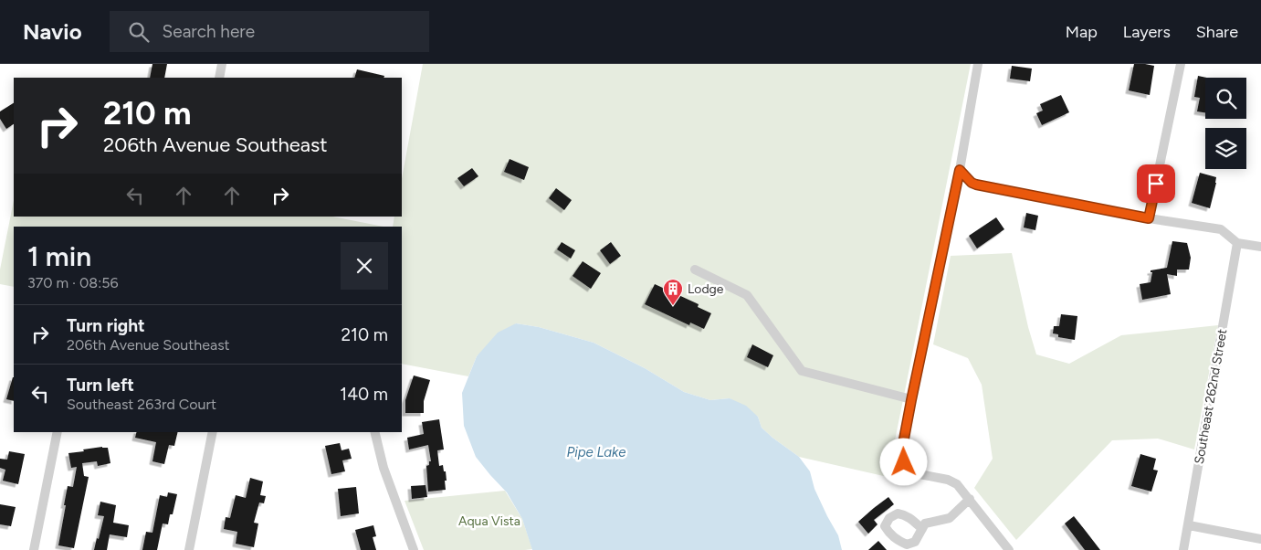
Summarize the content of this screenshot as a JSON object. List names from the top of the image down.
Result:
{
  "streets": {
    "street": ["Southeast 262nd Street"]
  },
  "water": ["Pipe Lake"],
  "parks": ["Aqua Vista"],
  "places": {
    "building": ["Lodge"]
  },
  "page": {
    "header": "Navio",
    "search": "Search here",
    "nav": ["Map", "Layers", "Share"],
    "turn": ["210 m", "206th Avenue Southeast"],
    "heading": ["1 min", "370 m · 08:56"],
    "list": [
      {
        "name": "Turn right",
        "note": "206th Avenue Southeast",
        "value": "210 m"
      },
      {
        "name": "Turn left",
        "note": "Southeast 263rd Court",
        "value": "140 m"
      }
    ]
  }
}
